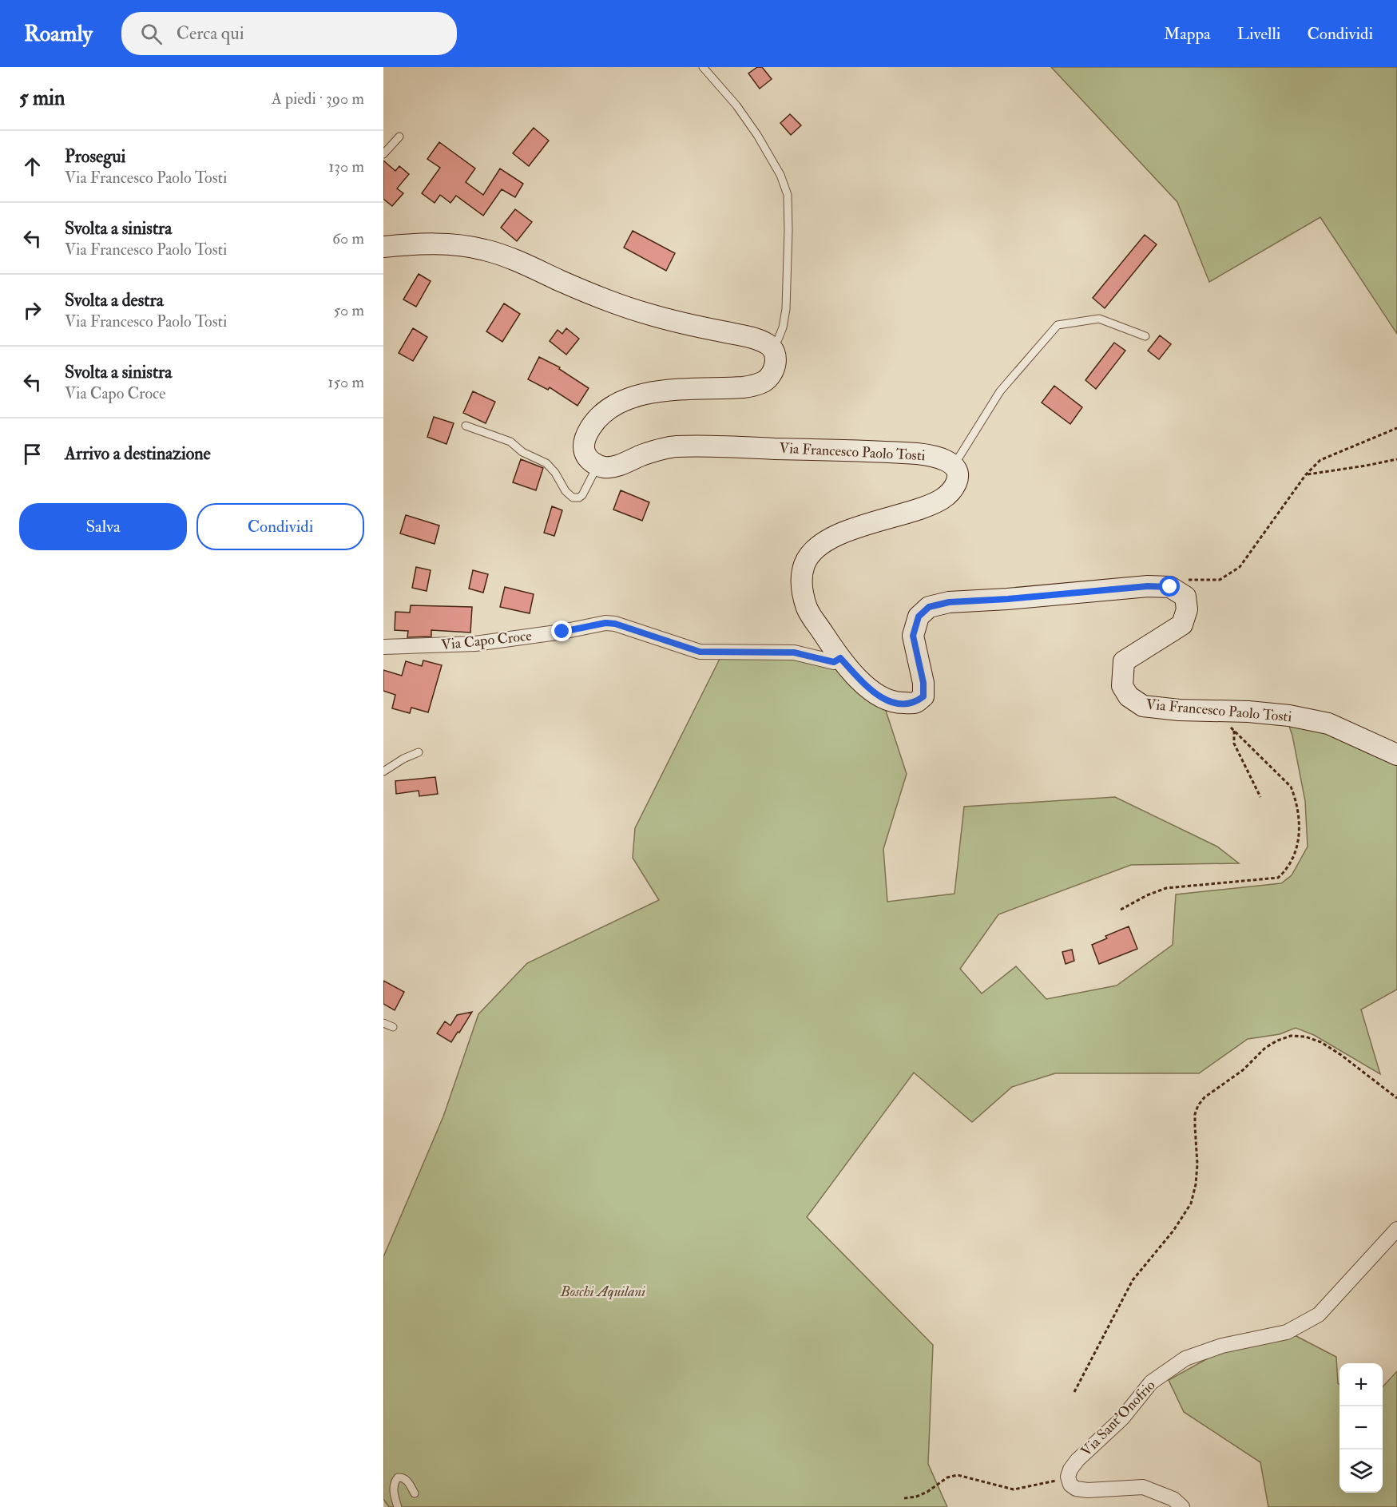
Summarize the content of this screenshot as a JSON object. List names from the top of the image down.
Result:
{
  "streets": {
    "main road": ["Via Francesco Paolo Tosti"],
    "street": ["Via Capo Croce", "Via Sant'Onofrio"]
  },
  "parks": ["Boschi Aquilani"],
  "page": {
    "header": "Roamly",
    "search": "Cerca qui",
    "nav": ["Mappa", "Livelli", "Condividi"],
    "heading": ["5 min", "A piedi · 390 m"],
    "list": [
      ["Prosegui", "Via Francesco Paolo Tosti", "130 m"],
      ["Svolta a sinistra", "Via Francesco Paolo Tosti", "60 m"],
      ["Svolta a destra", "Via Francesco Paolo Tosti", "50 m"],
      ["Svolta a sinistra", "Via Capo Croce", "150 m"],
      "Arrivo a destinazione"
    ],
    "buttons": ["Salva", "Condividi"],
    "map_buttons": ["+", "−"]
  }
}
